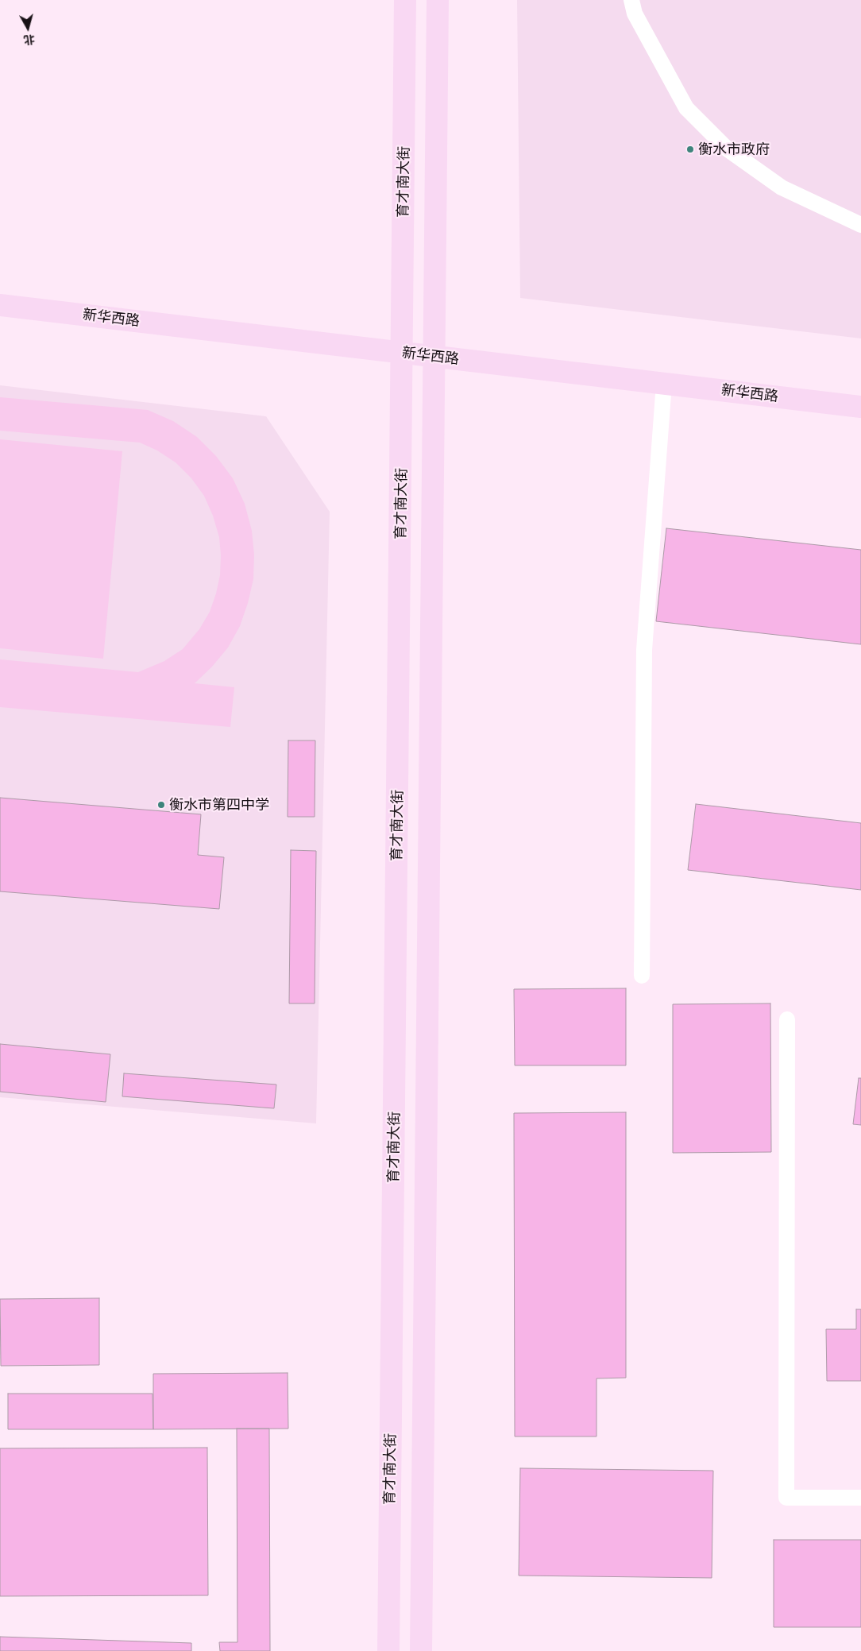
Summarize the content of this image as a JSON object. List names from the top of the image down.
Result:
{
  "streets": {
    "main road": ["育才南大街", "新华西路"]
  },
  "crossings": [
    ["育才南大街", "新华西路"]
  ],
  "places": ["衡水市政府", "衡水市第四中学"],
  "north": "bottom"
}
